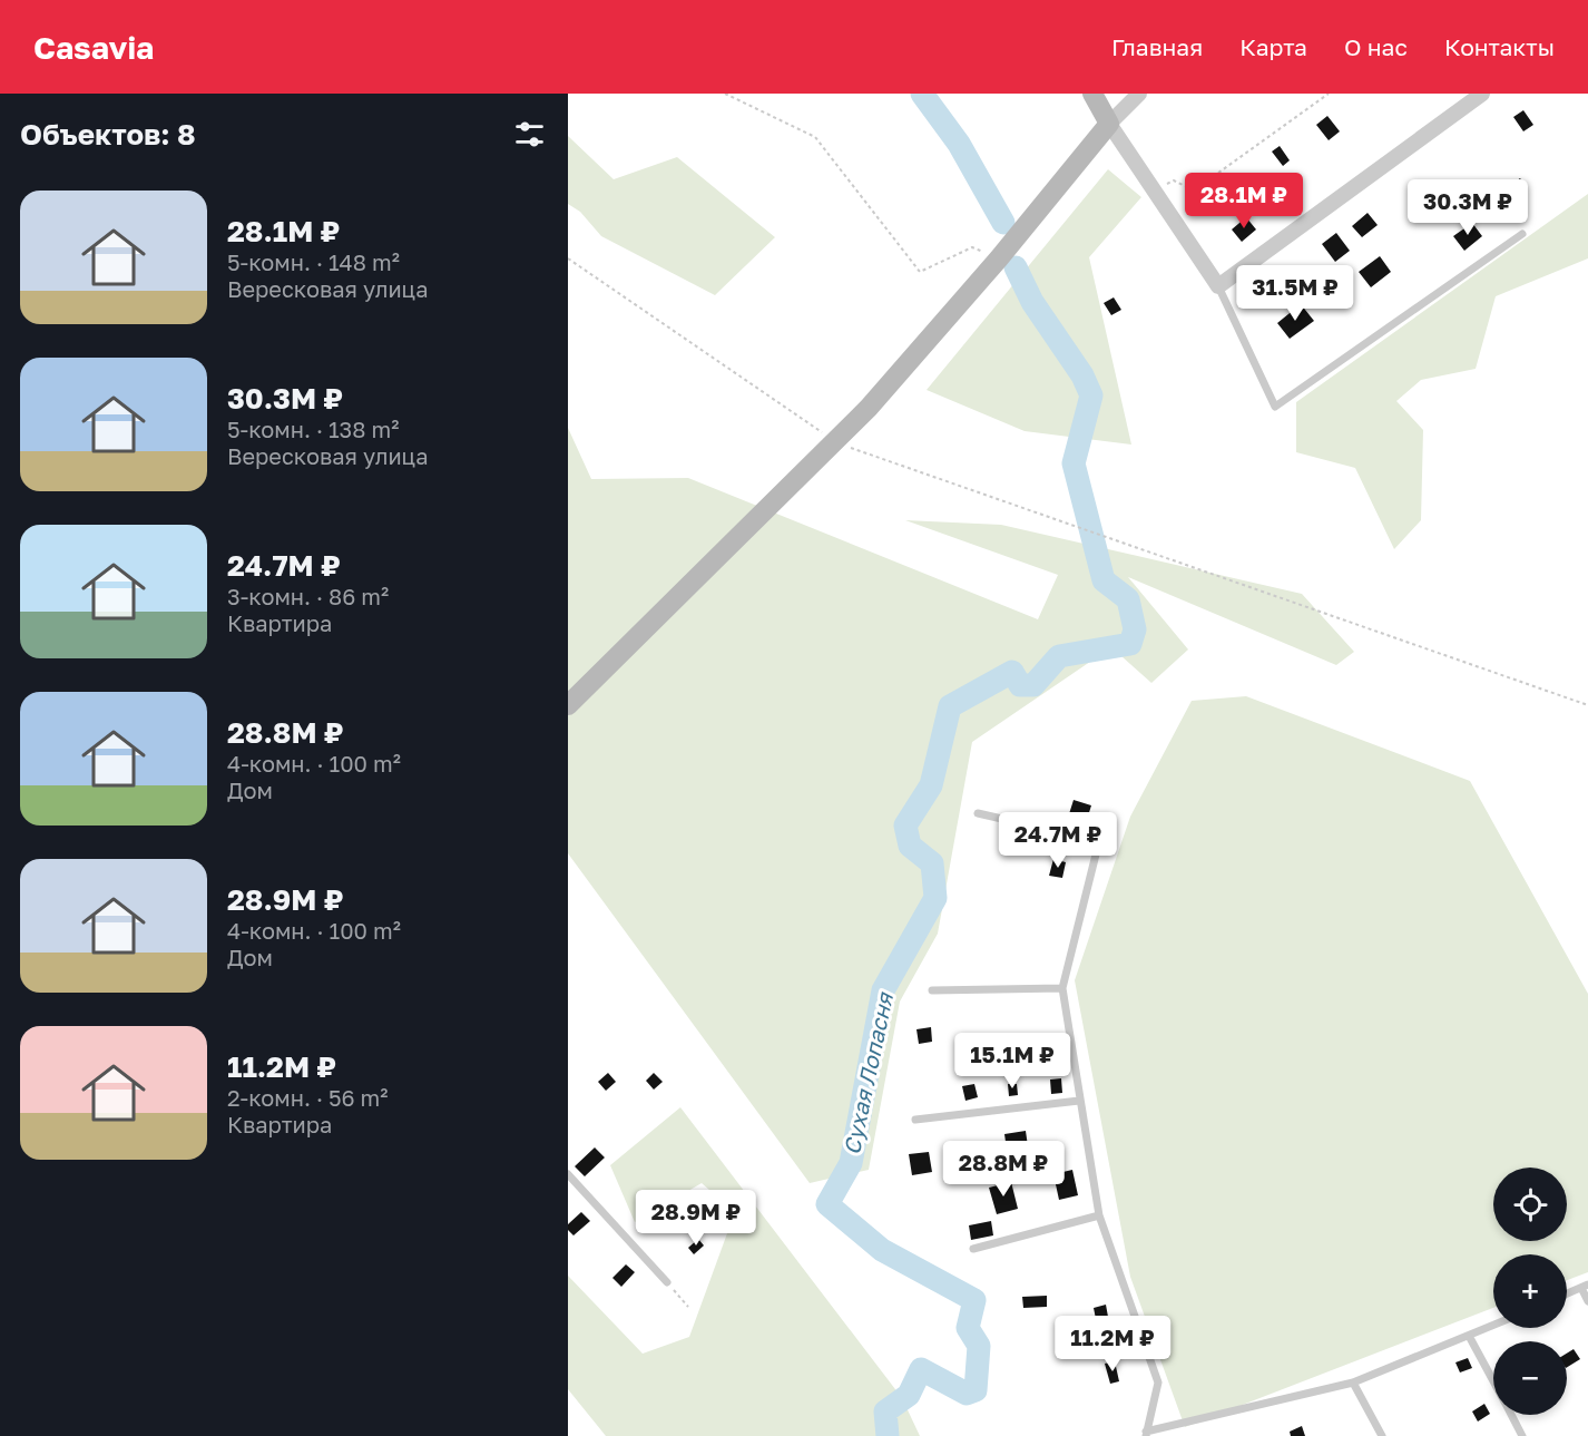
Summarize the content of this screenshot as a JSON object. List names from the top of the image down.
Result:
{
  "water": ["Сухая Лопасня"],
  "page": {
    "header": "Casavia",
    "nav": [
      "Главная",
      "Карта",
      "О нас",
      "Контакты"
    ],
    "heading": "Объектов: 8",
    "price": [
      "28.1M ₽",
      "30.3M ₽",
      "31.5M ₽",
      "24.7M ₽",
      "15.1M ₽",
      "28.8M ₽",
      "28.9M ₽",
      "11.2M ₽"
    ],
    "list": [
      {
        "name": "28.1M ₽",
        "note": "5-комн. · 148 m² · Вересковая улица"
      },
      {
        "name": "30.3M ₽",
        "note": "5-комн. · 138 m² · Вересковая улица"
      },
      {
        "name": "24.7M ₽",
        "note": "3-комн. · 86 m² · Квартира"
      },
      {
        "name": "28.8M ₽",
        "note": "4-комн. · 100 m² · Дом"
      },
      {
        "name": "28.9M ₽",
        "note": "4-комн. · 100 m² · Дом"
      },
      {
        "name": "11.2M ₽",
        "note": "2-комн. · 56 m² · Квартира"
      }
    ],
    "map_buttons": ["+", "−"]
  }
}
